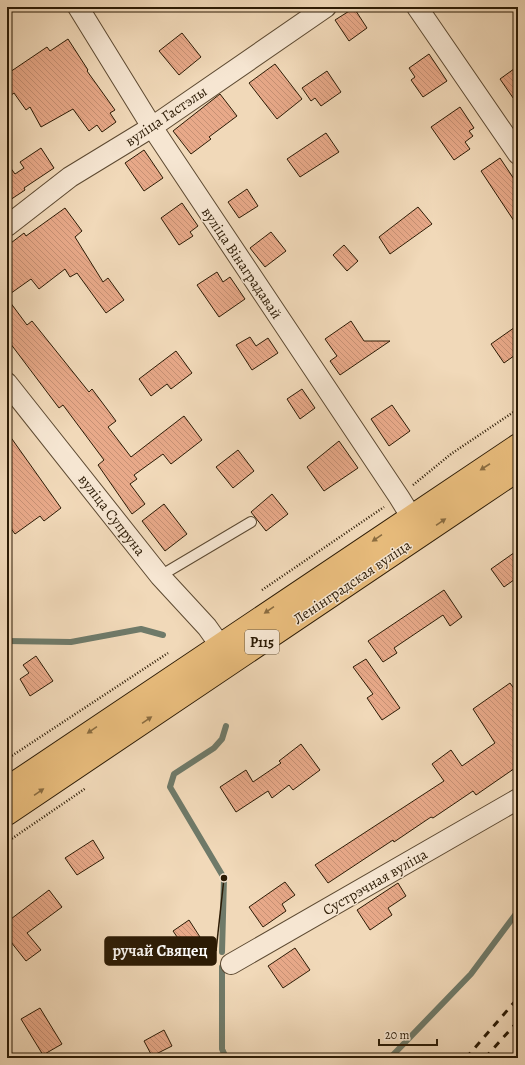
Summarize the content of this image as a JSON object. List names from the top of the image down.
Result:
{
  "streets": {
    "main road": ["Ленінградская вуліца", "Р115"],
    "street": [
      "вуліца Гастэлы",
      "вуліца Вінаградавай",
      "вуліца Супруна",
      "Сустрэчная вуліца"
    ]
  },
  "crossings": [
    ["вуліца Гастэлы", "вуліца Вінаградавай"],
    ["вуліца Вінаградавай", "Ленінградская вуліца"],
    ["вуліца Супруна", "Ленінградская вуліца"]
  ],
  "places": ["ручай Свяцец"],
  "scale_bar": "20 m"
}
